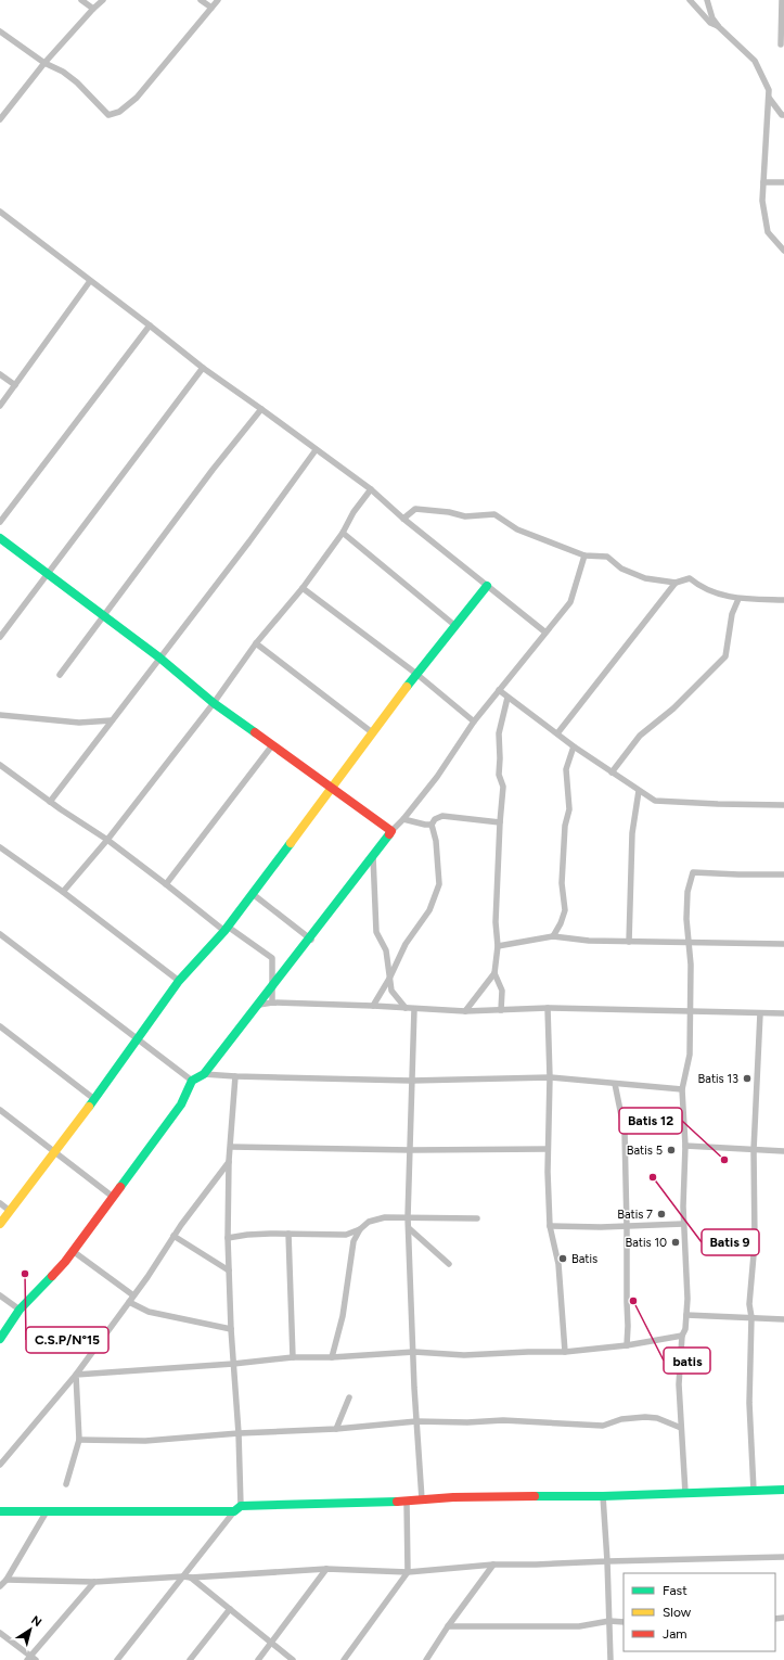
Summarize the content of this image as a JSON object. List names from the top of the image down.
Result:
{
  "places": [
    "Batis 13",
    "Batis 5",
    "Batis 12",
    "Batis 9",
    "Batis 7",
    "Batis 10",
    "Batis",
    "C.S.P/N°15",
    "batis"
  ],
  "legend": ["Fast", "Slow", "Jam"],
  "north": "top right"
}
